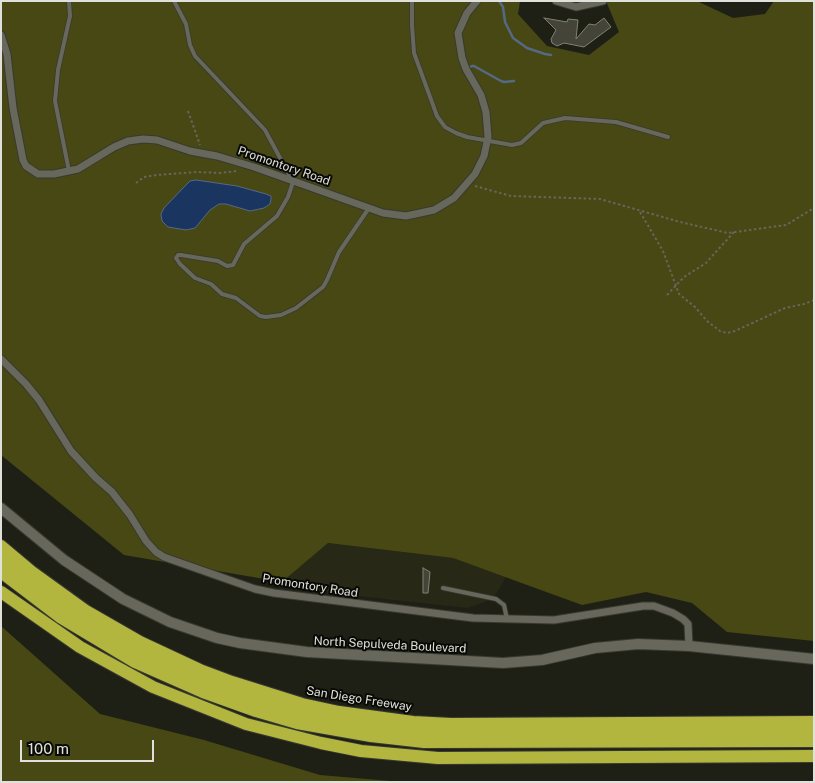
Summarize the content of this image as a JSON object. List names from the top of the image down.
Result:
{
  "streets": {
    "highway": ["San Diego Freeway"],
    "main road": ["North Sepulveda Boulevard"],
    "street": ["Promontory Road"]
  },
  "crossings": [
    ["Promontory Road", "North Sepulveda Boulevard"]
  ],
  "scale_bar": "100 m"
}
